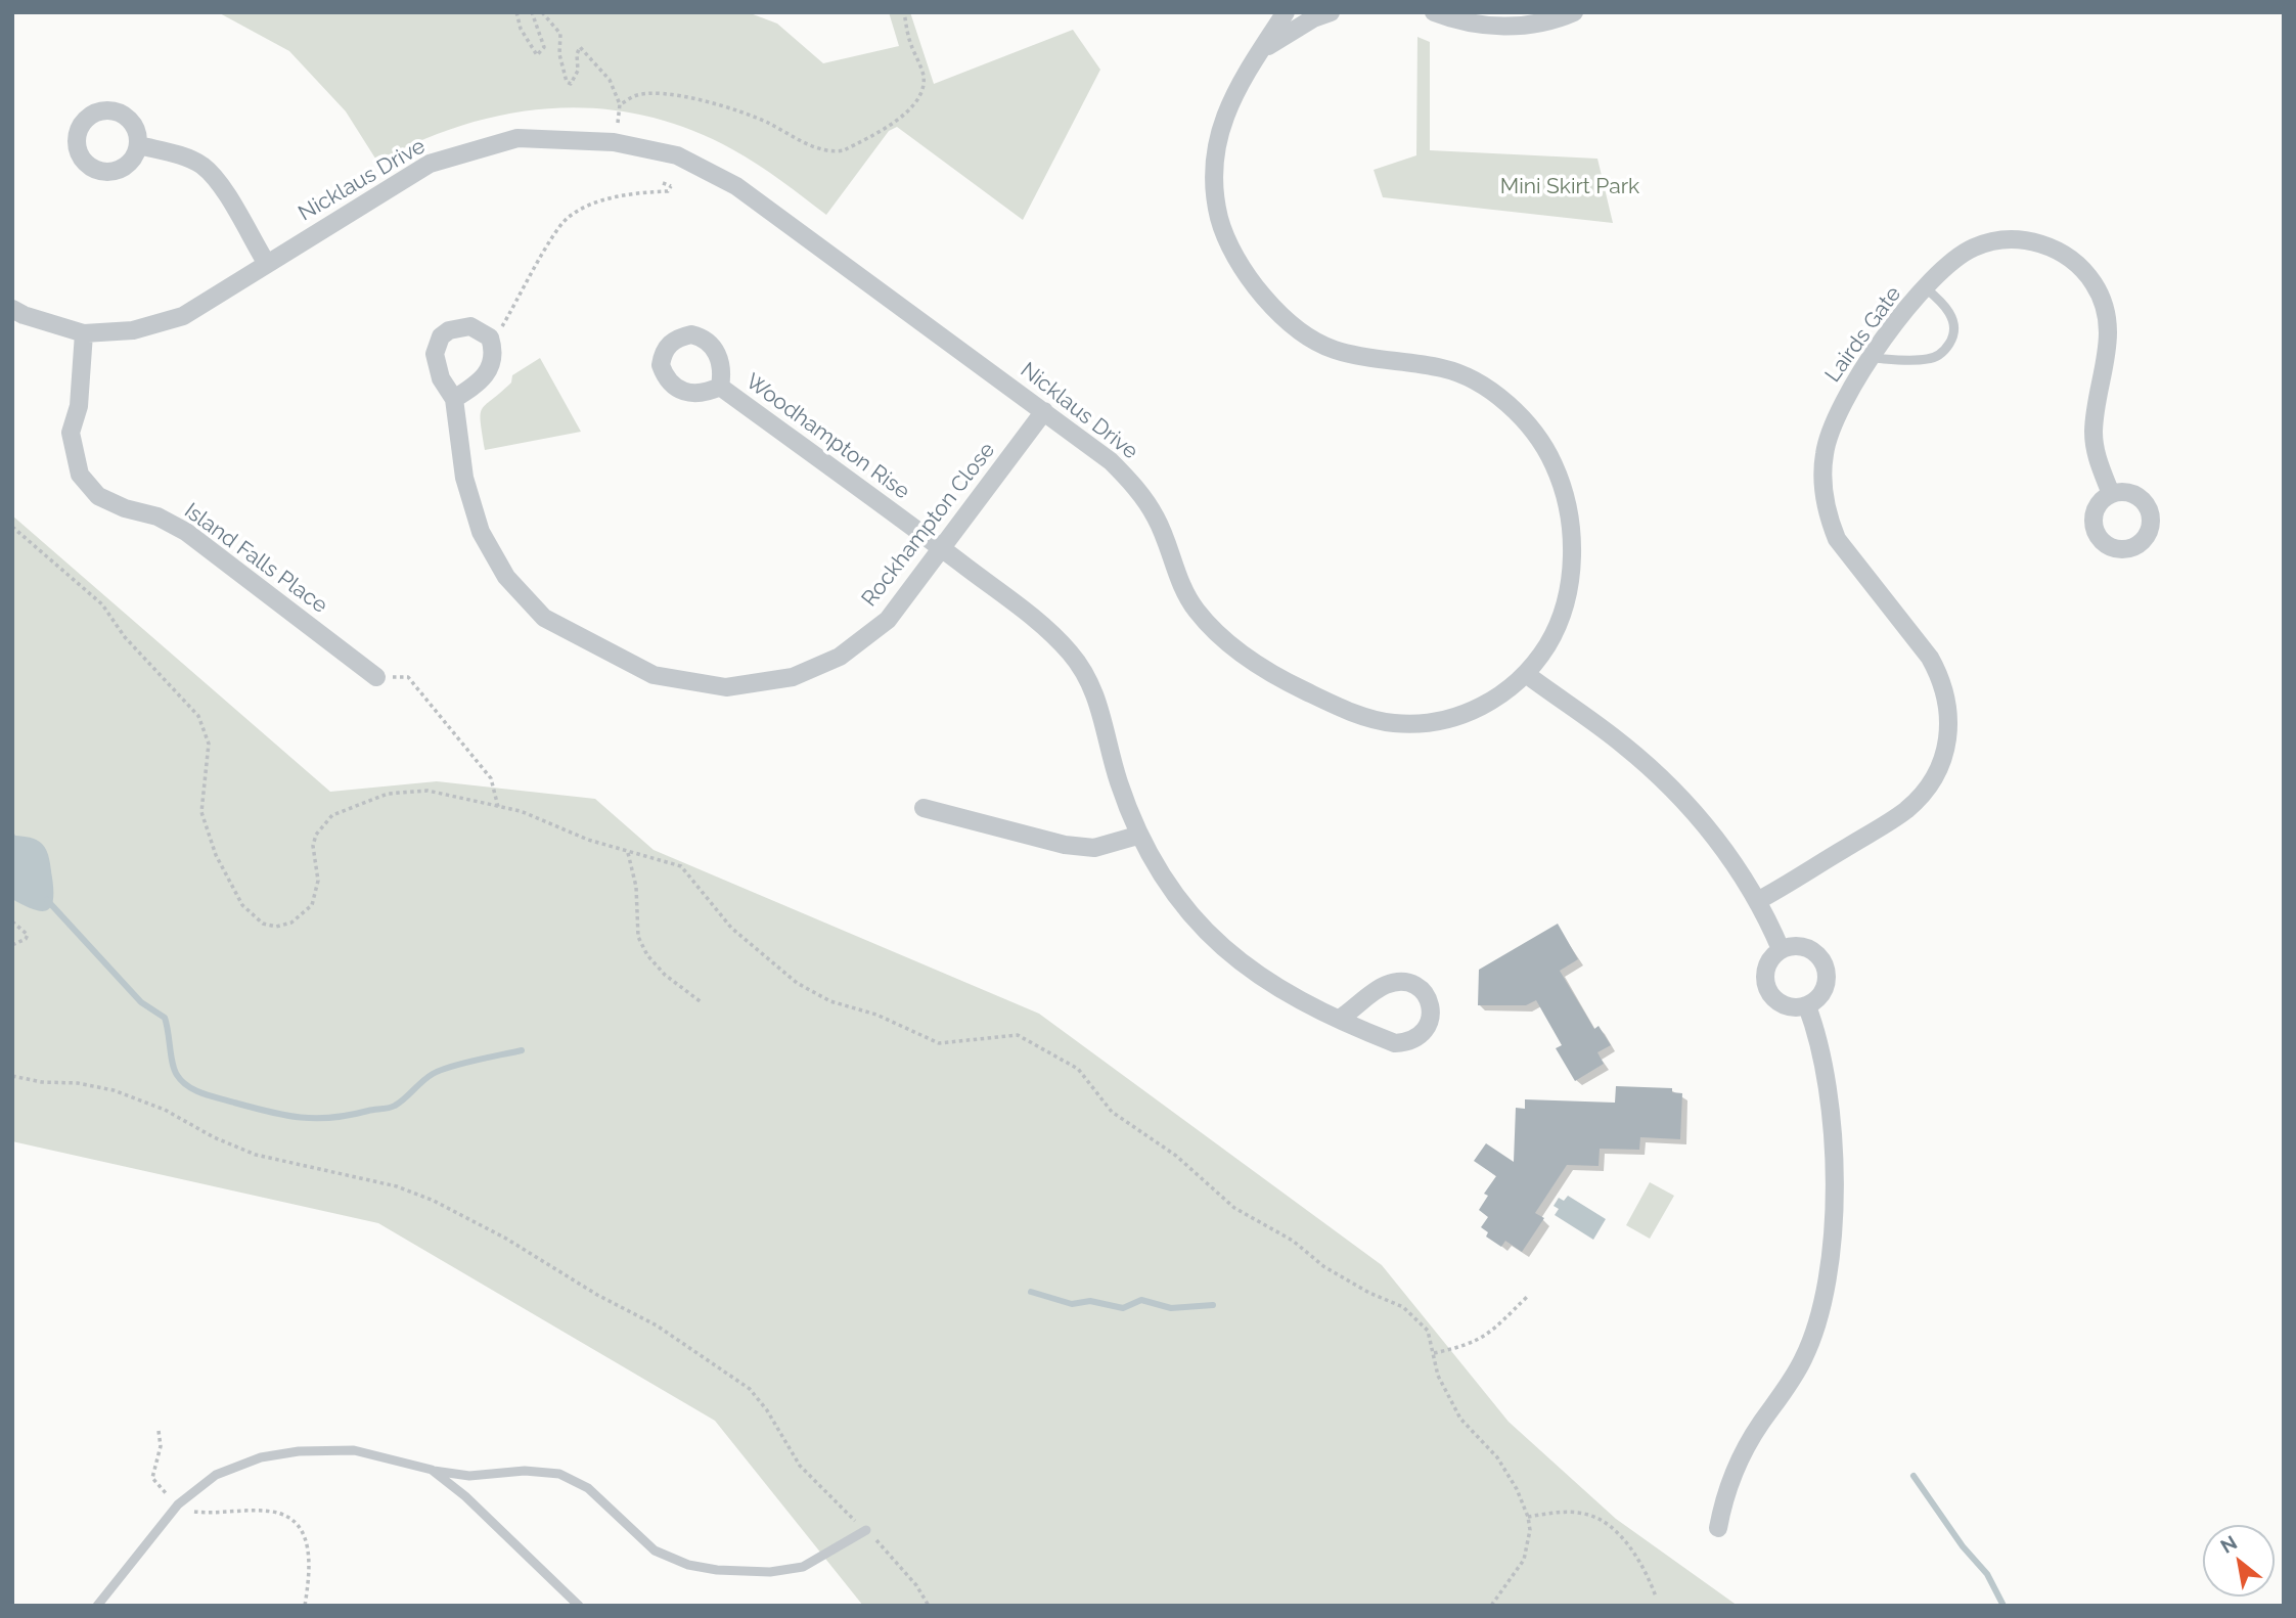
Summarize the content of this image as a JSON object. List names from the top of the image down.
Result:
{
  "streets": {
    "street": [
      "Nicklaus Drive",
      "Lairds Gate",
      "Woodhampton Rise",
      "Rockhampton Close",
      "Island Falls Place"
    ]
  },
  "crossings": [
    ["Nicklaus Drive", "Rockhampton Close"],
    ["Nicklaus Drive", "Island Falls Place"],
    ["Woodhampton Rise", "Rockhampton Close"]
  ],
  "parks": ["Mini Skirt Park"],
  "north": "top left"
}
